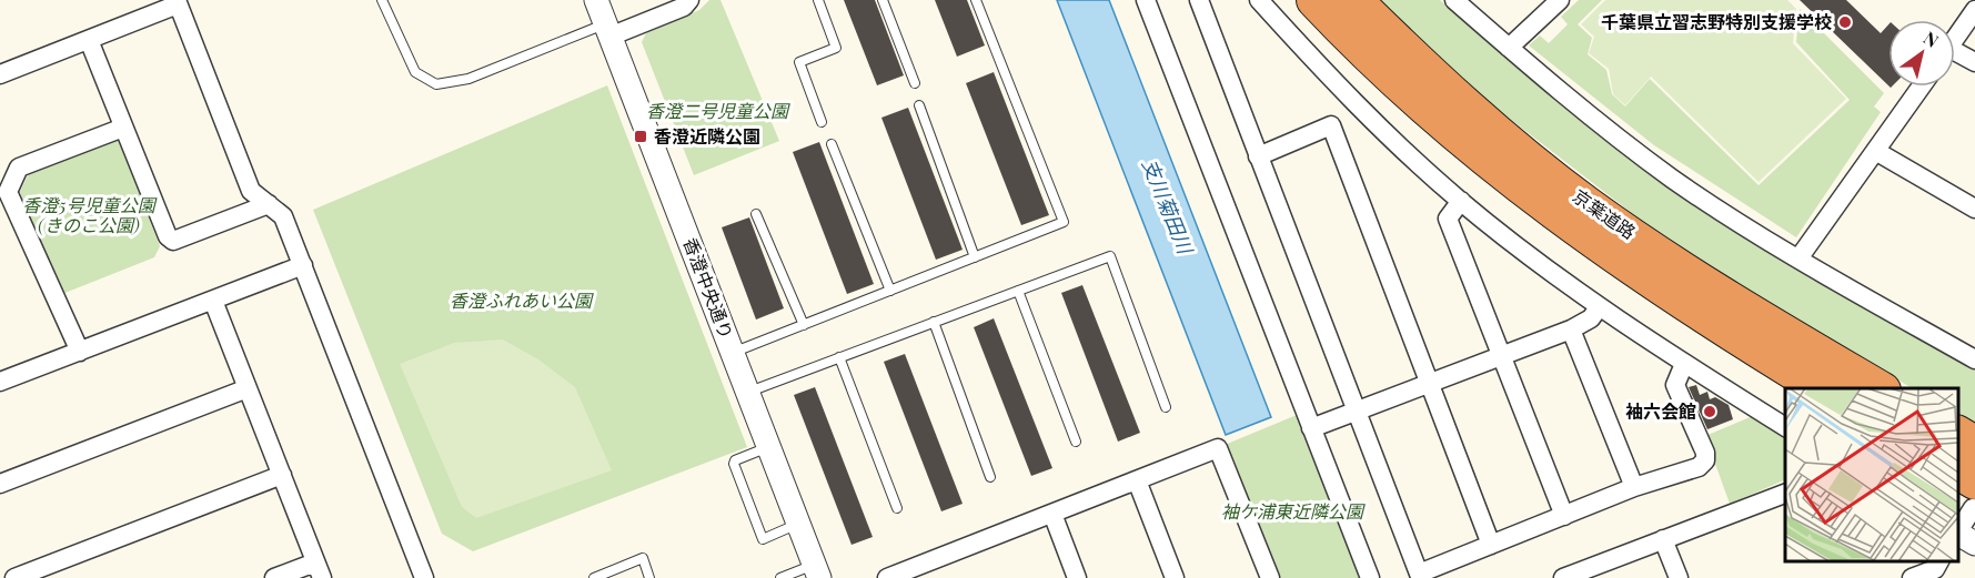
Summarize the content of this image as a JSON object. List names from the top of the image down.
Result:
{
  "streets": {
    "highway": ["京葉道路"],
    "street": ["香澄中央通り"]
  },
  "water": ["支川菊田川"],
  "parks": [
    "香澄二号児童公園",
    "香澄5号児童公園 (きのこ公園)",
    "香澄ふれあい公園",
    "袖ケ浦東近隣公園"
  ],
  "places": {
    "other": ["千葉県立習志野特別支援学校", "袖六会館"],
    "transit": ["香澄近隣公園"]
  },
  "north": "top right"
}
